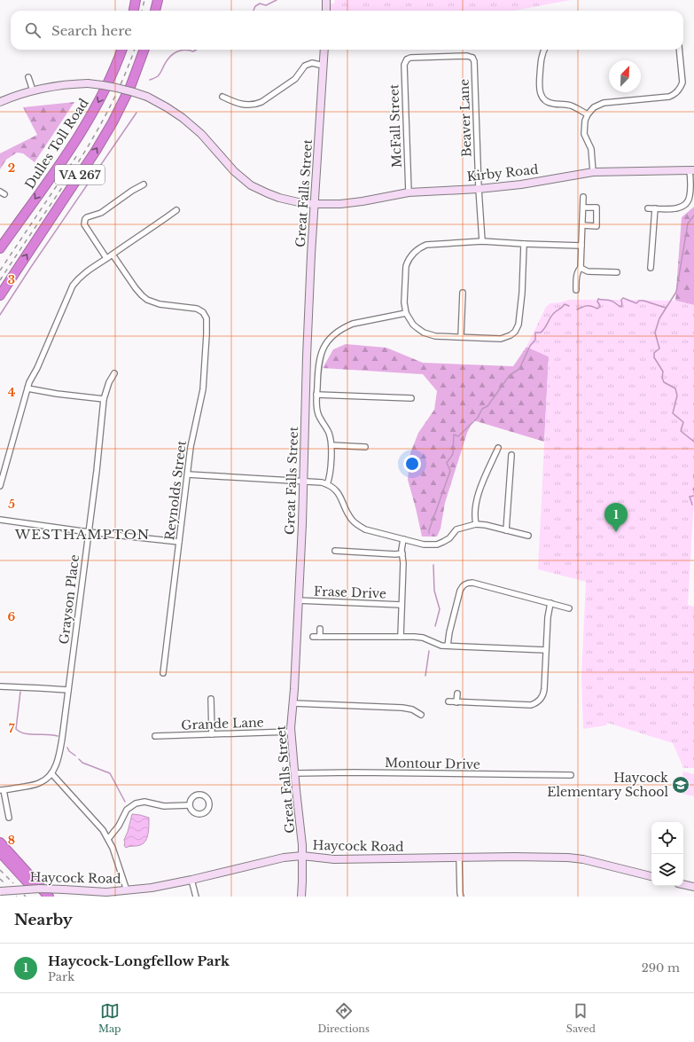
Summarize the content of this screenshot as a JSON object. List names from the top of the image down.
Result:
{
  "streets": {
    "highway": ["Dulles Toll Road", "VA 267"],
    "main road": ["Kirby Road", "Great Falls Street", "Haycock Road"],
    "street": [
      "Beaver Lane",
      "McFall Street",
      "Reynolds Street",
      "Frase Drive",
      "Grayson Place",
      "Grande Lane",
      "Montour Drive"
    ]
  },
  "crossings": [
    ["Beaver Lane", "McFall Street"],
    ["Beaver Lane", "Kirby Road"],
    ["McFall Street", "Kirby Road"],
    ["Kirby Road", "Great Falls Street"],
    ["Great Falls Street", "Frase Drive"],
    ["Great Falls Street", "Grande Lane"],
    ["Great Falls Street", "Montour Drive"],
    ["Great Falls Street", "Haycock Road"]
  ],
  "districts": ["WESTHAMPTON"],
  "places": {
    "school or university": ["Haycock Elementary School"]
  },
  "north": "top right",
  "page": {
    "search": "Search here",
    "pins": "1",
    "heading": "Nearby",
    "list": [
      {
        "mark": "1",
        "name": "Haycock-Longfellow Park",
        "note": "Park",
        "value": "290 m"
      }
    ],
    "nav": ["Map", "Directions", "Saved"]
  },
  "grid": {
    "rows": [
      "2",
      "3",
      "4",
      "5",
      "6",
      "7",
      "8"
    ]
  }
}
